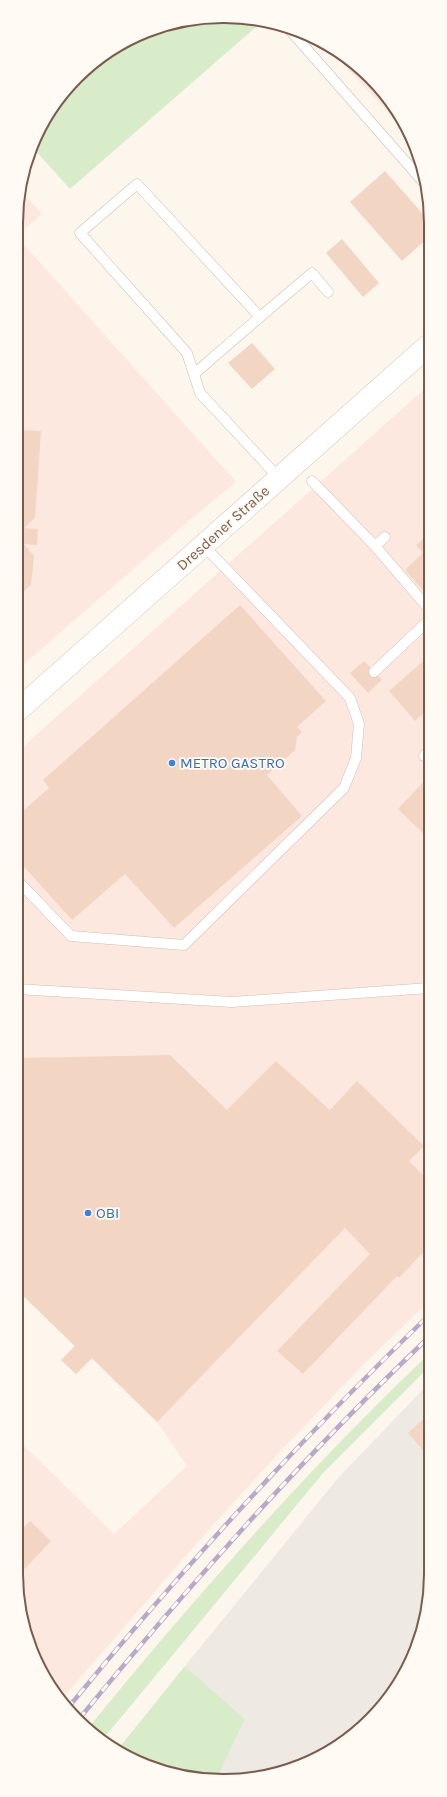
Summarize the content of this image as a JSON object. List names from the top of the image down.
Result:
{
  "streets": {
    "main road": ["Dresdener Straße"]
  },
  "places": ["METRO GASTRO", "OBI"]
}
